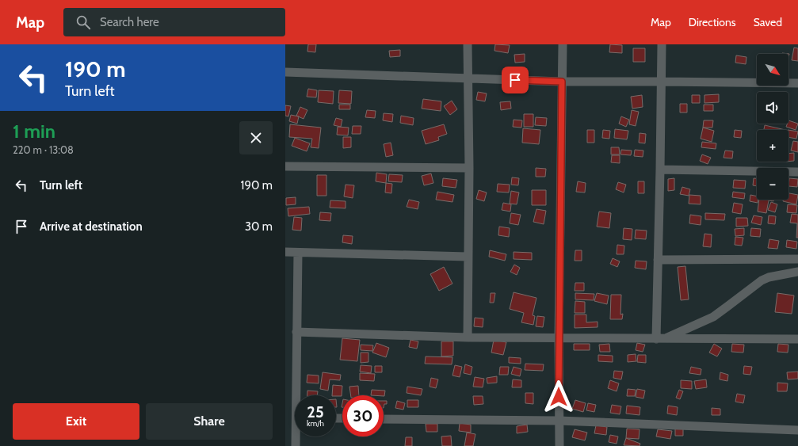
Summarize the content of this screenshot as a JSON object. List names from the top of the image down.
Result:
{
  "north": "bottom right",
  "page": {
    "header": "Map",
    "search": "Search here",
    "nav": ["Map", "Directions", "Saved"],
    "turn": ["190 m", "Turn left"],
    "map_buttons": ["+", "−"],
    "heading": ["1 min", "220 m · 13:08"],
    "list": [
      {
        "name": "Turn left",
        "value": "190 m"
      },
      {
        "name": "Arrive at destination",
        "value": "30 m"
      }
    ],
    "speed": "25 km/h",
    "limit": "30",
    "buttons": ["Exit", "Share"]
  }
}
